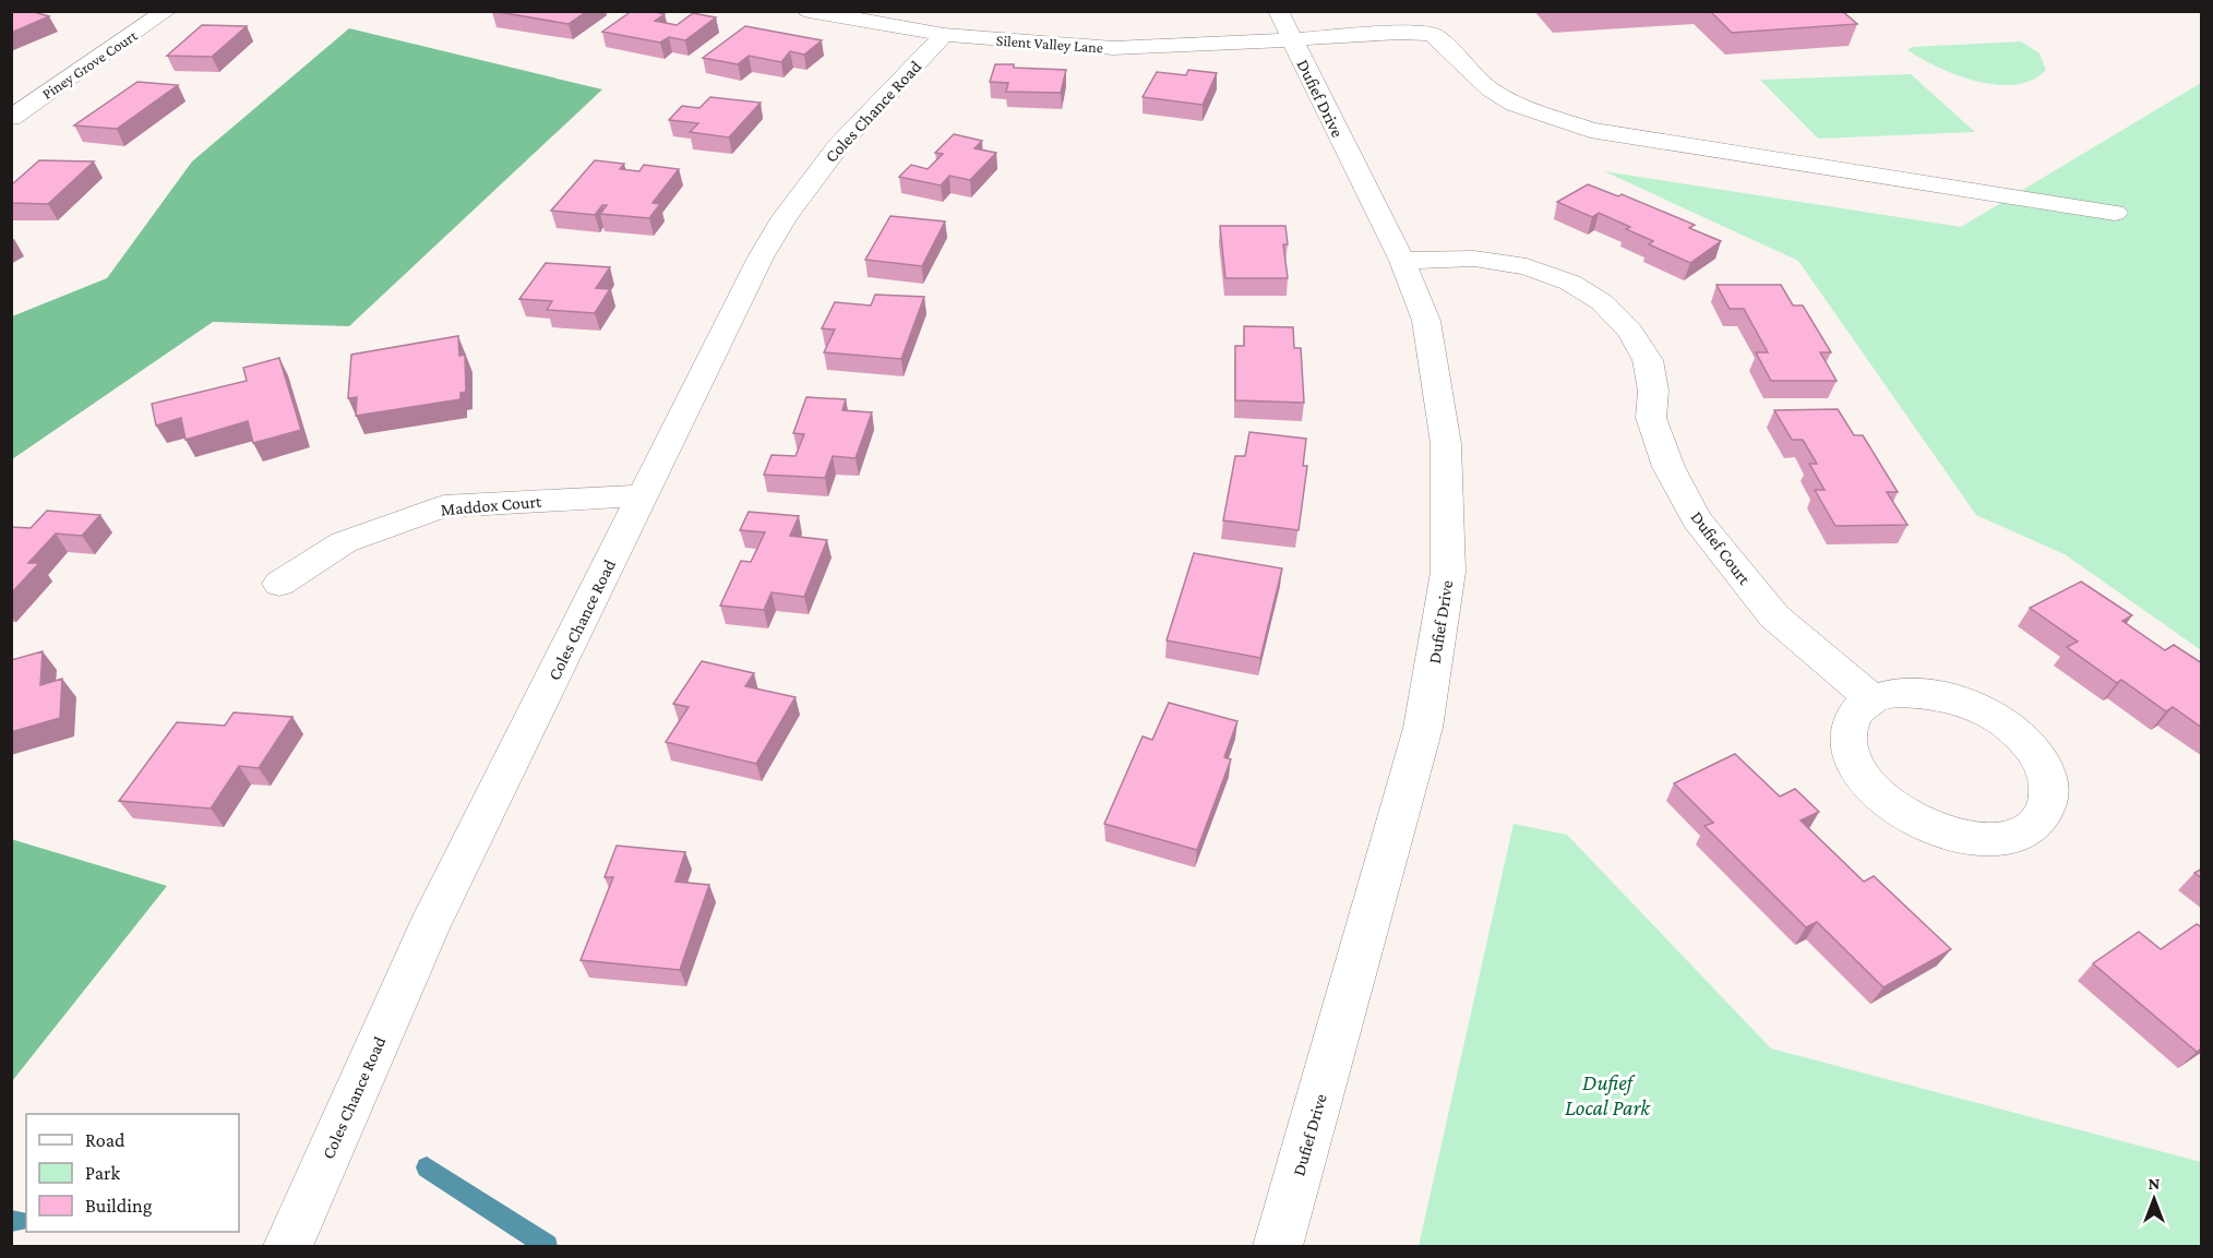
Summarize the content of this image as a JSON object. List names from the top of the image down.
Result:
{
  "streets": {
    "street": [
      "Silent Valley Lane",
      "Piney Grove Court",
      "Dufief Drive",
      "Coles Chance Road",
      "Maddox Court",
      "Dufief Court"
    ]
  },
  "crossings": [
    ["Silent Valley Lane", "Dufief Drive"],
    ["Silent Valley Lane", "Coles Chance Road"],
    ["Dufief Drive", "Dufief Court"],
    ["Coles Chance Road", "Maddox Court"]
  ],
  "parks": ["Dufief Local Park"],
  "legend": ["Road", "Park", "Building"],
  "north": "top"
}
